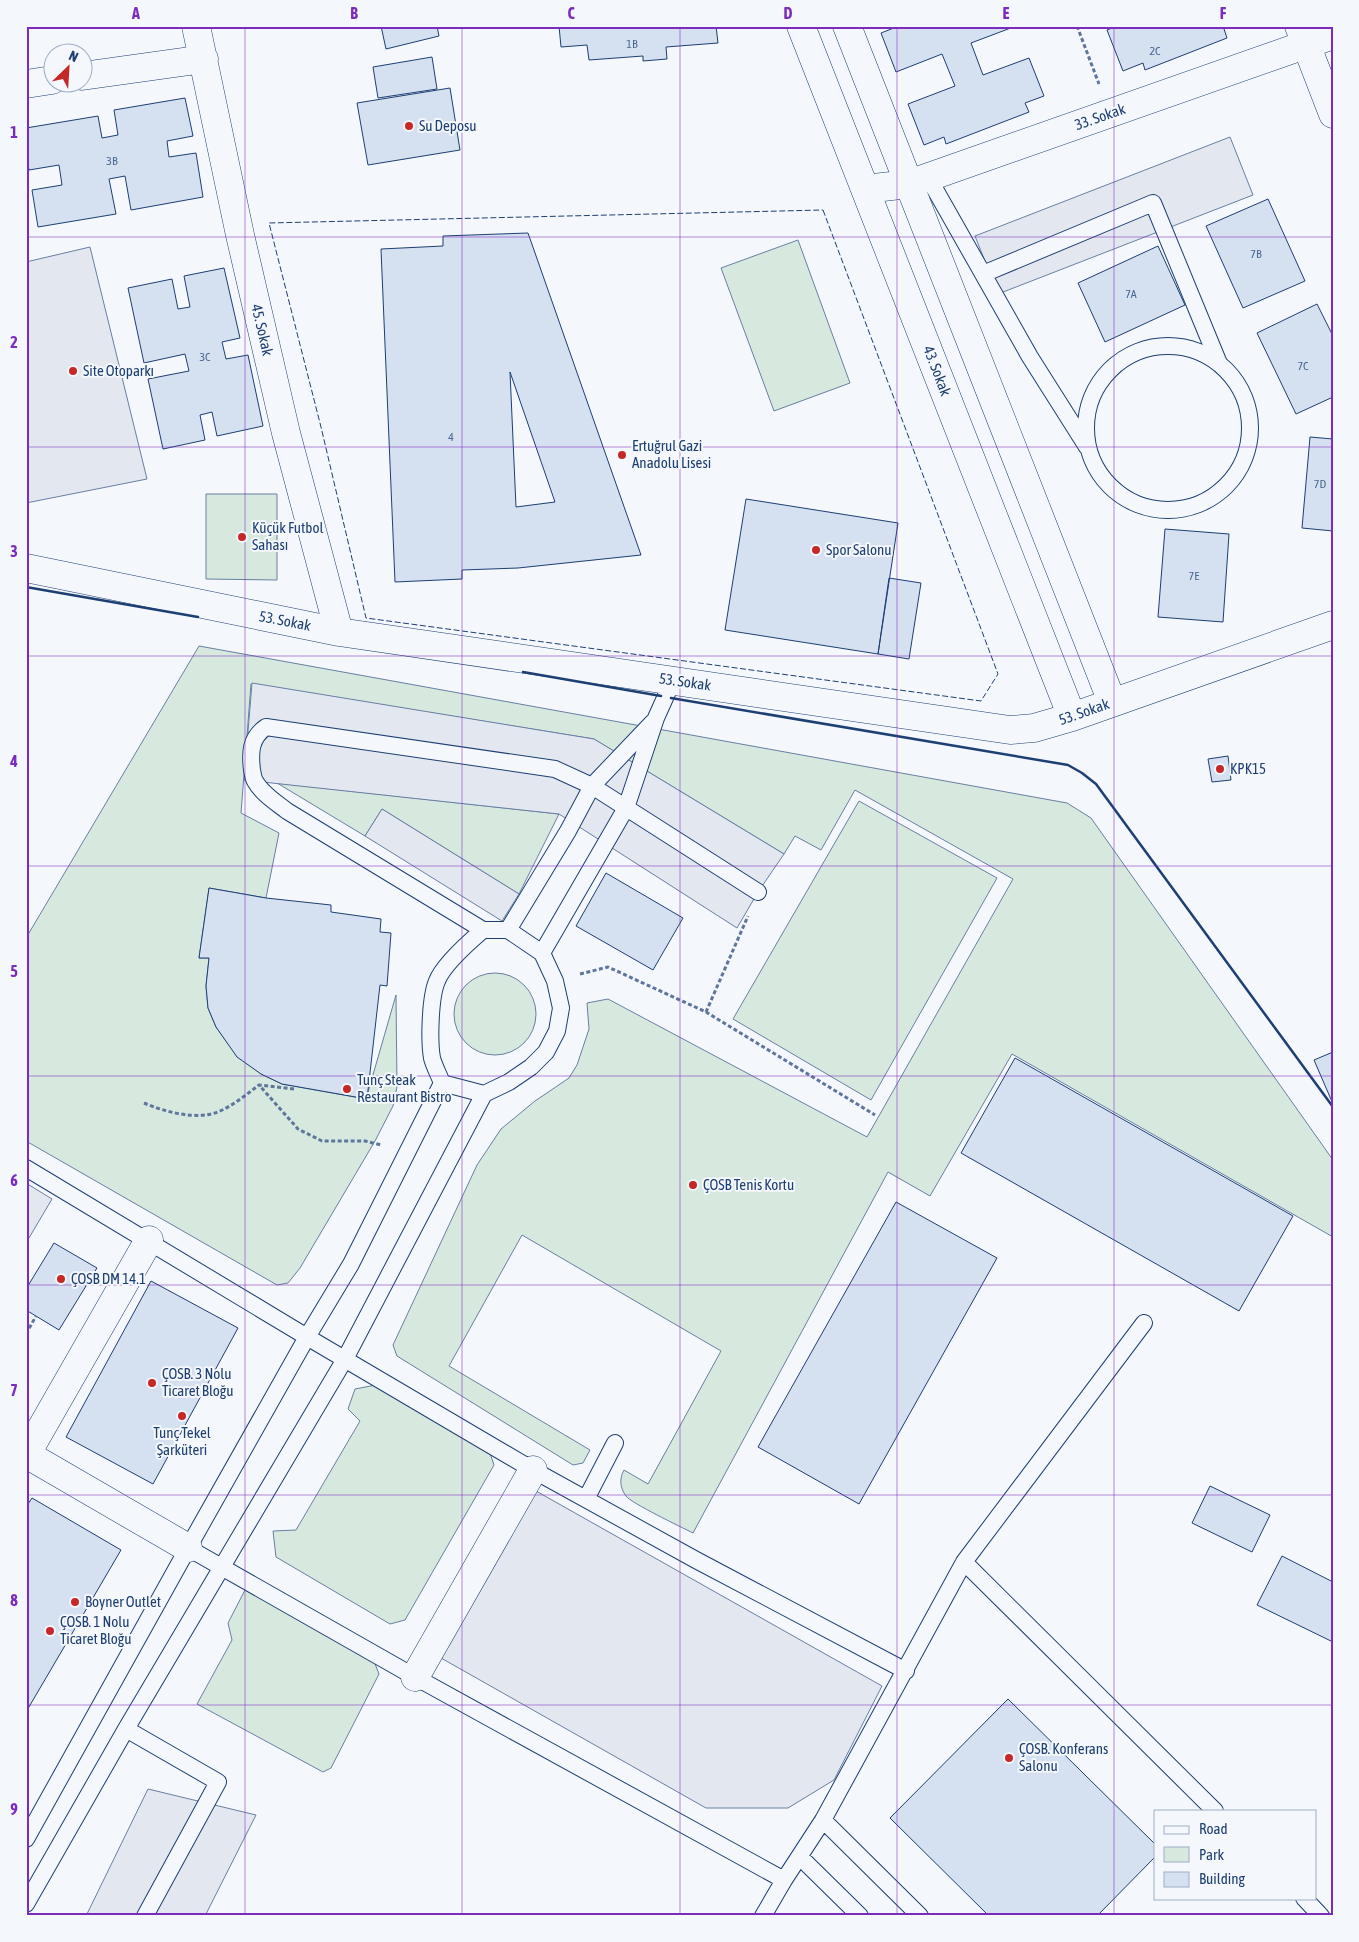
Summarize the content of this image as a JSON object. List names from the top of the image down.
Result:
{
  "streets": {
    "street": [
      "33. Sokak",
      "45. Sokak",
      "43. Sokak",
      "53. Sokak"
    ]
  },
  "crossings": [
    ["33. Sokak", "43. Sokak"],
    ["45. Sokak", "53. Sokak"],
    ["43. Sokak", "53. Sokak"]
  ],
  "places": [
    "Su Deposu",
    "Site Otoparkı",
    "Ertuğrul Gazi Anadolu Lisesi",
    "Küçük Futbol Sahası",
    "Spor Salonu",
    "KPK15",
    "Tunç Steak Restaurant Bistro",
    "ÇOSB Tenis Kortu",
    "ÇOSB DM 14.1",
    "ÇOSB. 3 Nolu Ticaret Bloğu",
    "Tunç Tekel Şarküteri",
    "Boyner Outlet",
    "ÇOSB. 1 Nolu Ticaret Bloğu",
    "ÇOSB. Konferans Salonu"
  ],
  "house_numbers": [
    "1B",
    "2C",
    "3B",
    "7B",
    "7A",
    "3C",
    "7C",
    "4",
    "7D",
    "7E"
  ],
  "legend": ["Road", "Park", "Building"],
  "north": "top right",
  "grid": {
    "columns": [
      "A",
      "B",
      "C",
      "D",
      "E",
      "F"
    ],
    "rows": [
      "1",
      "2",
      "3",
      "4",
      "5",
      "6",
      "7",
      "8",
      "9"
    ]
  }
}
